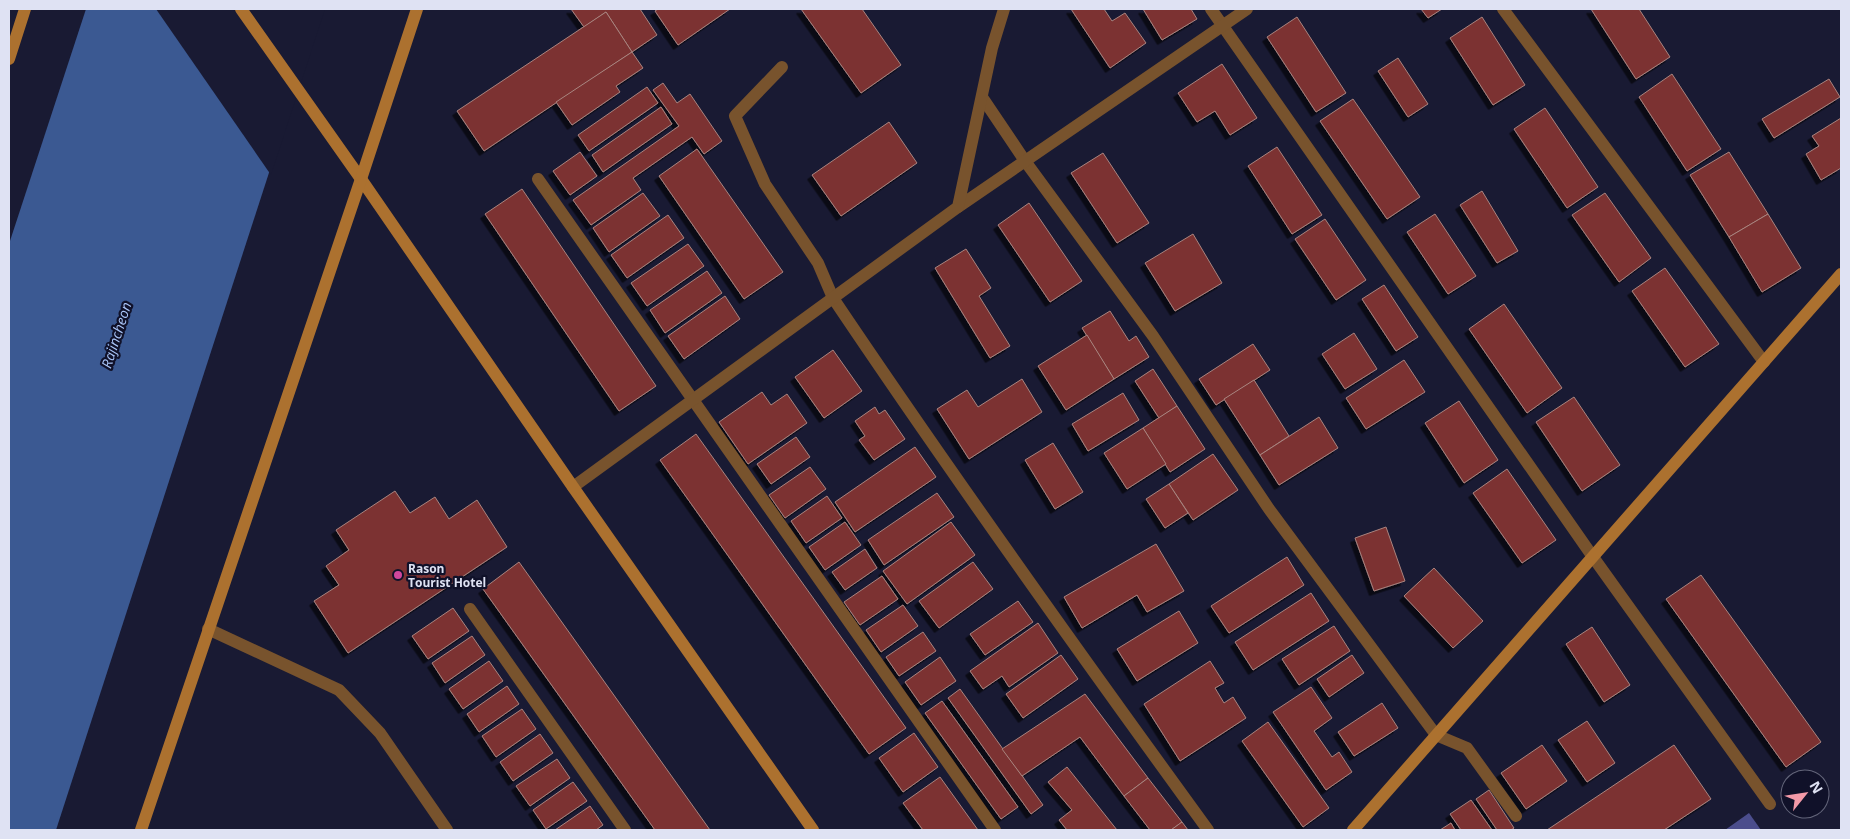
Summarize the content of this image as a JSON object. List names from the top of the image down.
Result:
{
  "water": ["Rajincheon"],
  "places": ["Rason Tourist Hotel"],
  "north": "top right"
}
